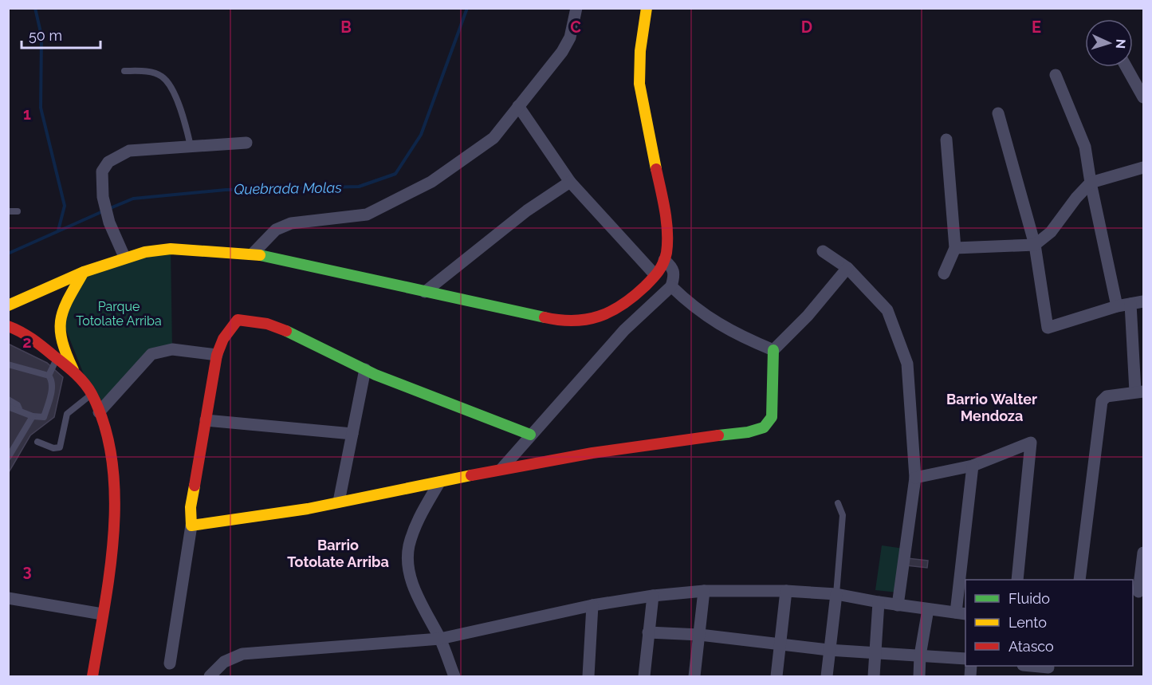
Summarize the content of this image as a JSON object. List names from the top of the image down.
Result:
{
  "districts": ["Barrio Walter Mendoza", "Barrio Totolate Arriba"],
  "water": ["Quebrada Molas"],
  "parks": ["Parque Totolate Arriba"],
  "legend": ["Fluido", "Lento", "Atasco"],
  "scale_bar": "50 m",
  "north": "right",
  "grid": {
    "columns": [
      "B",
      "C",
      "D",
      "E"
    ],
    "rows": ["1", "2", "3"]
  }
}
